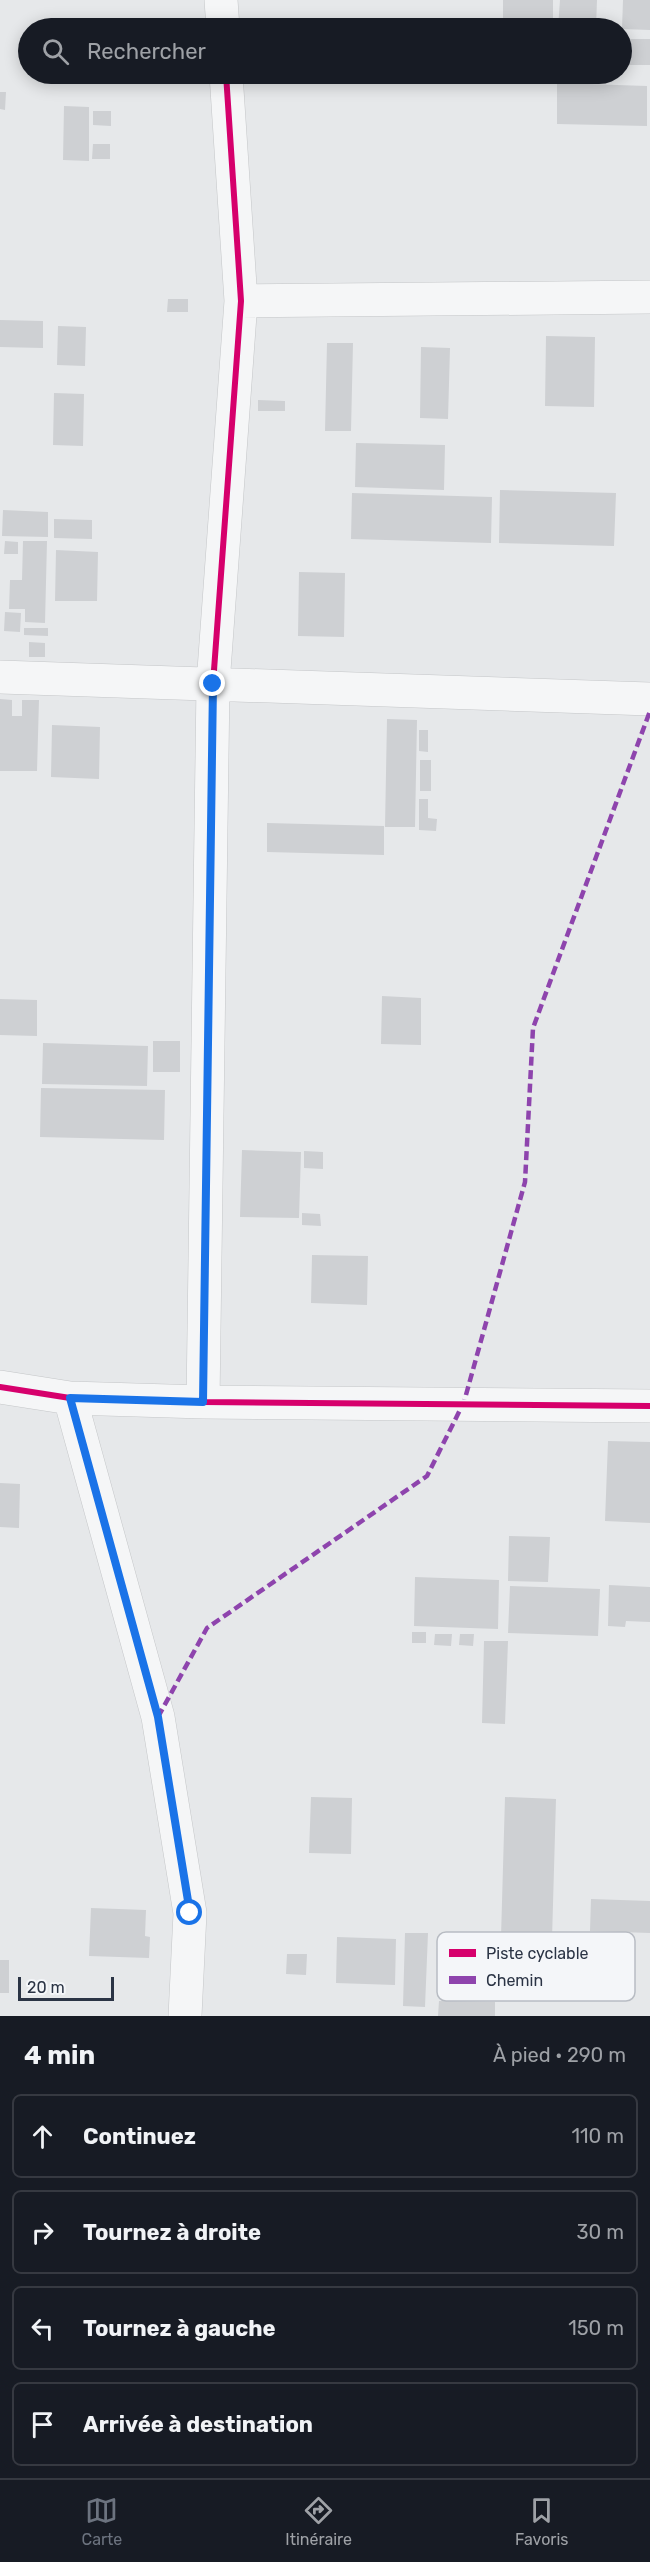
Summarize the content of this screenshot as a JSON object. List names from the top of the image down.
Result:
{
  "legend": ["Piste cyclable", "Chemin"],
  "scale_bar": "20 m",
  "page": {
    "search": "Rechercher",
    "scale": "20 m",
    "heading": ["4 min", "À pied · 290 m"],
    "list": [
      ["Continuez", "110 m"],
      ["Tournez à droite", "30 m"],
      ["Tournez à gauche", "150 m"],
      "Arrivée à destination"
    ],
    "nav": ["Carte", "Itinéraire", "Favoris"]
  }
}
